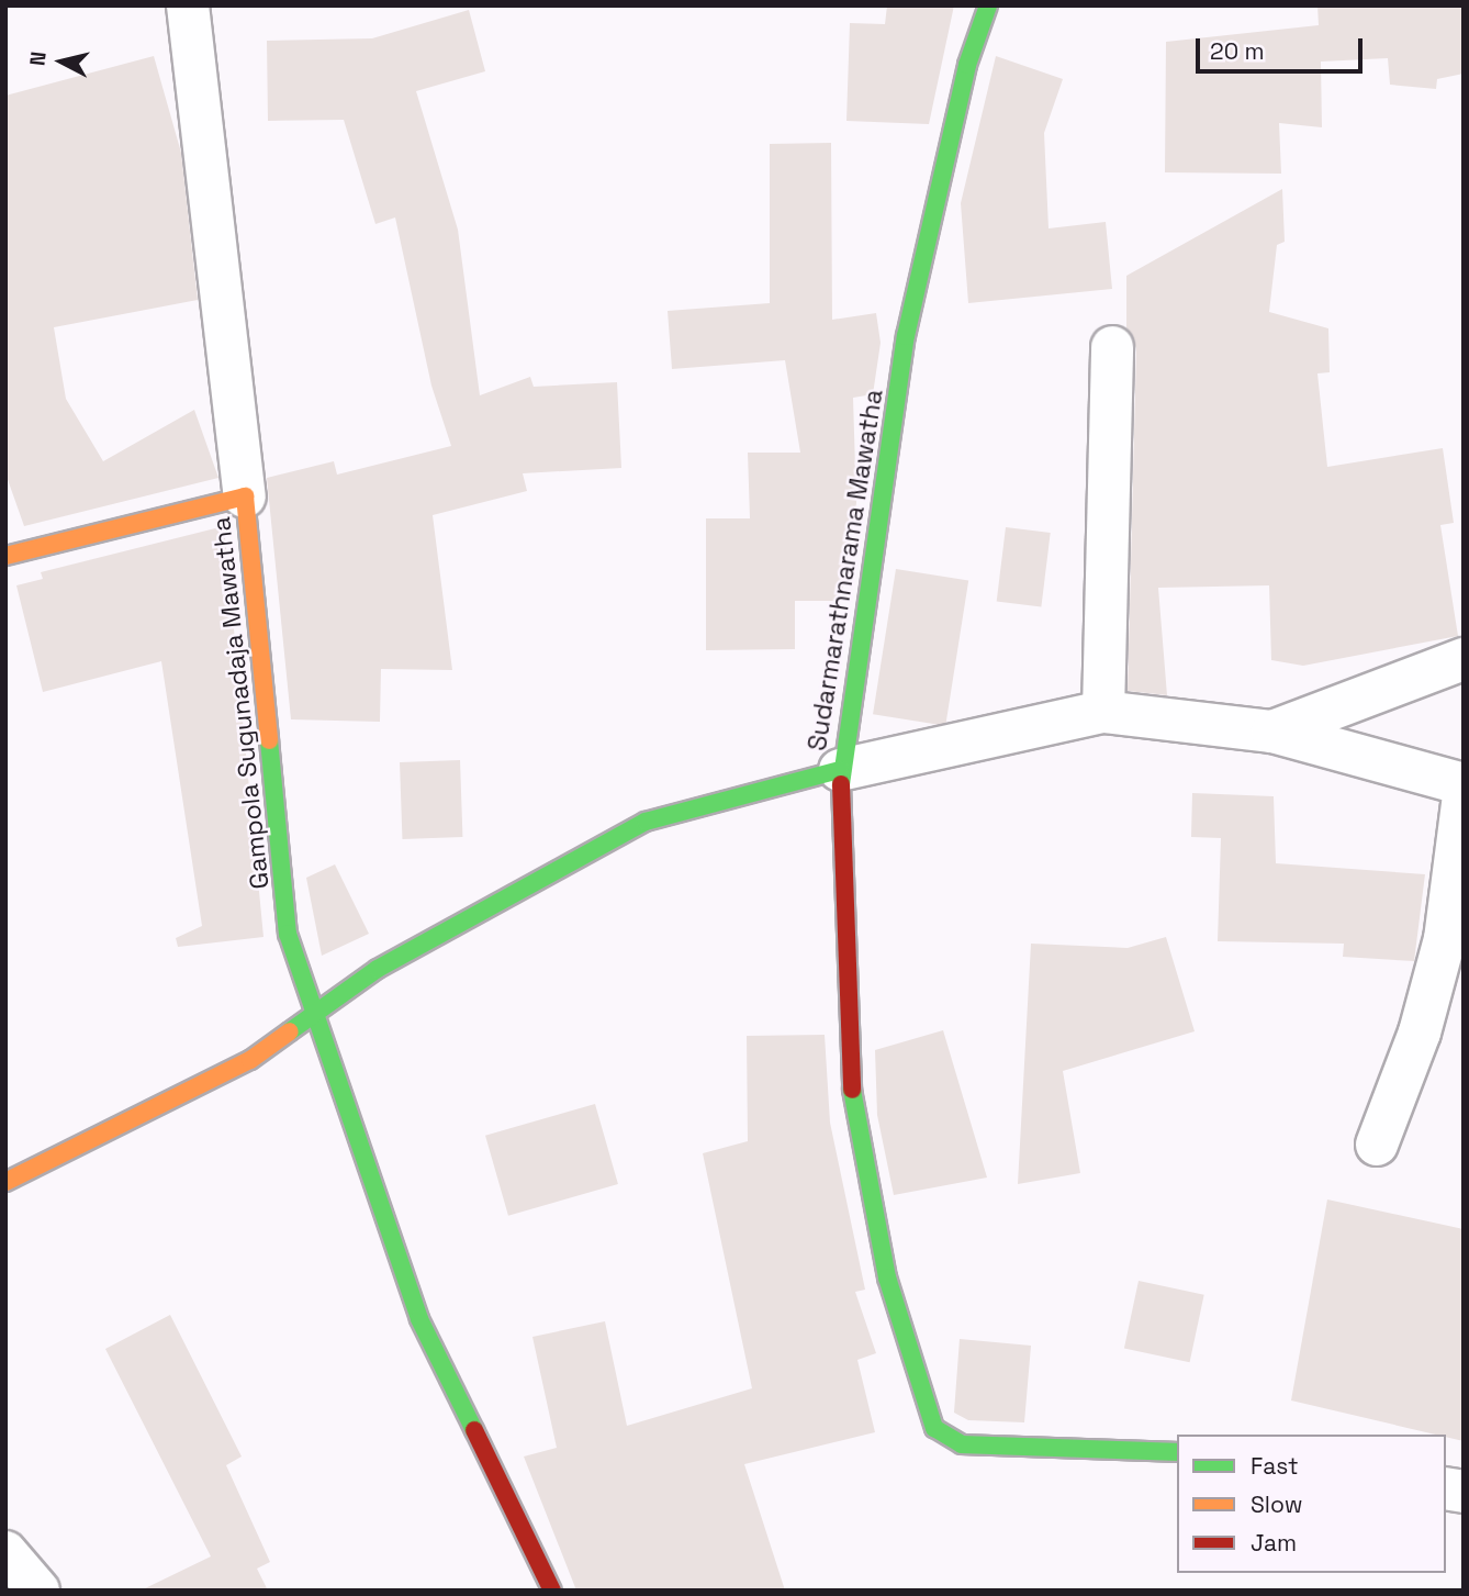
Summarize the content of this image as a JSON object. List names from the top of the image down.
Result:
{
  "streets": {
    "street": ["Sudarmarathnarama Mawatha", "Gampola Sugunadaja Mawatha"]
  },
  "crossings": [
    ["Sudarmarathnarama Mawatha", "Gampola Sugunadaja Mawatha"]
  ],
  "legend": ["Fast", "Slow", "Jam"],
  "scale_bar": "20 m",
  "north": "left"
}
